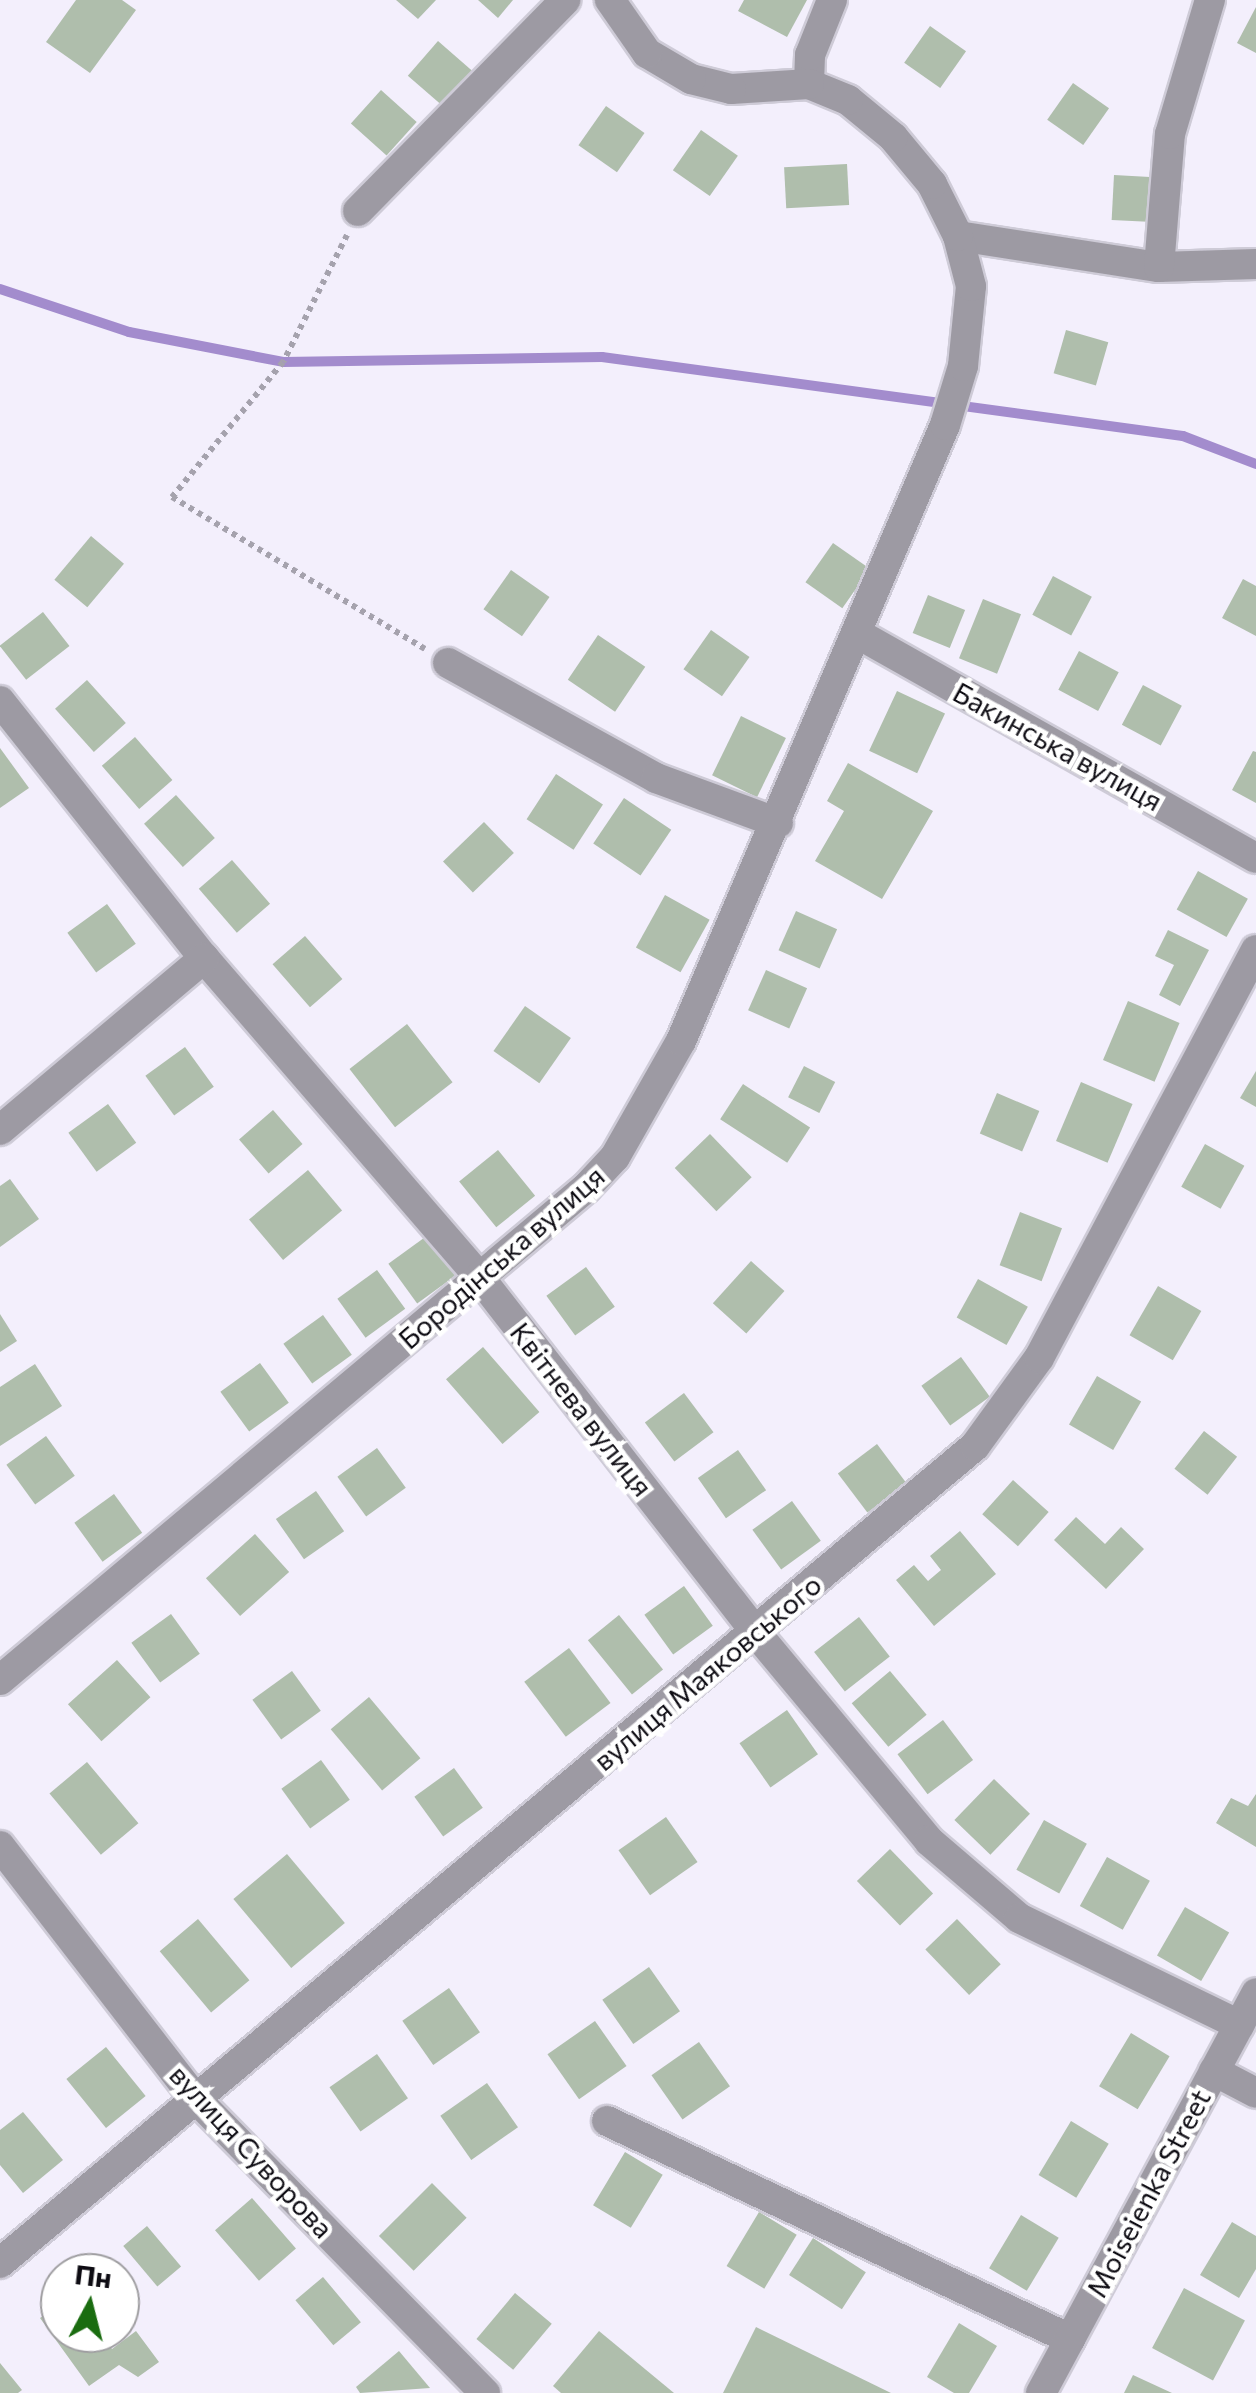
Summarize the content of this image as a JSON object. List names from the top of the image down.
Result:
{
  "streets": {
    "street": [
      "Бакинська вулиця",
      "Бородінська вулиця",
      "Квітнева вулиця",
      "вулиця Маяковського",
      "вулиця Суворова",
      "Moiseienka Street"
    ]
  },
  "crossings": [
    ["Бакинська вулиця", "Бородінська вулиця"],
    ["Бородінська вулиця", "Квітнева вулиця"],
    ["Квітнева вулиця", "вулиця Маяковського"],
    ["Квітнева вулиця", "Moiseienka Street"],
    ["вулиця Маяковського", "вулиця Суворова"]
  ],
  "north": "top"
}
